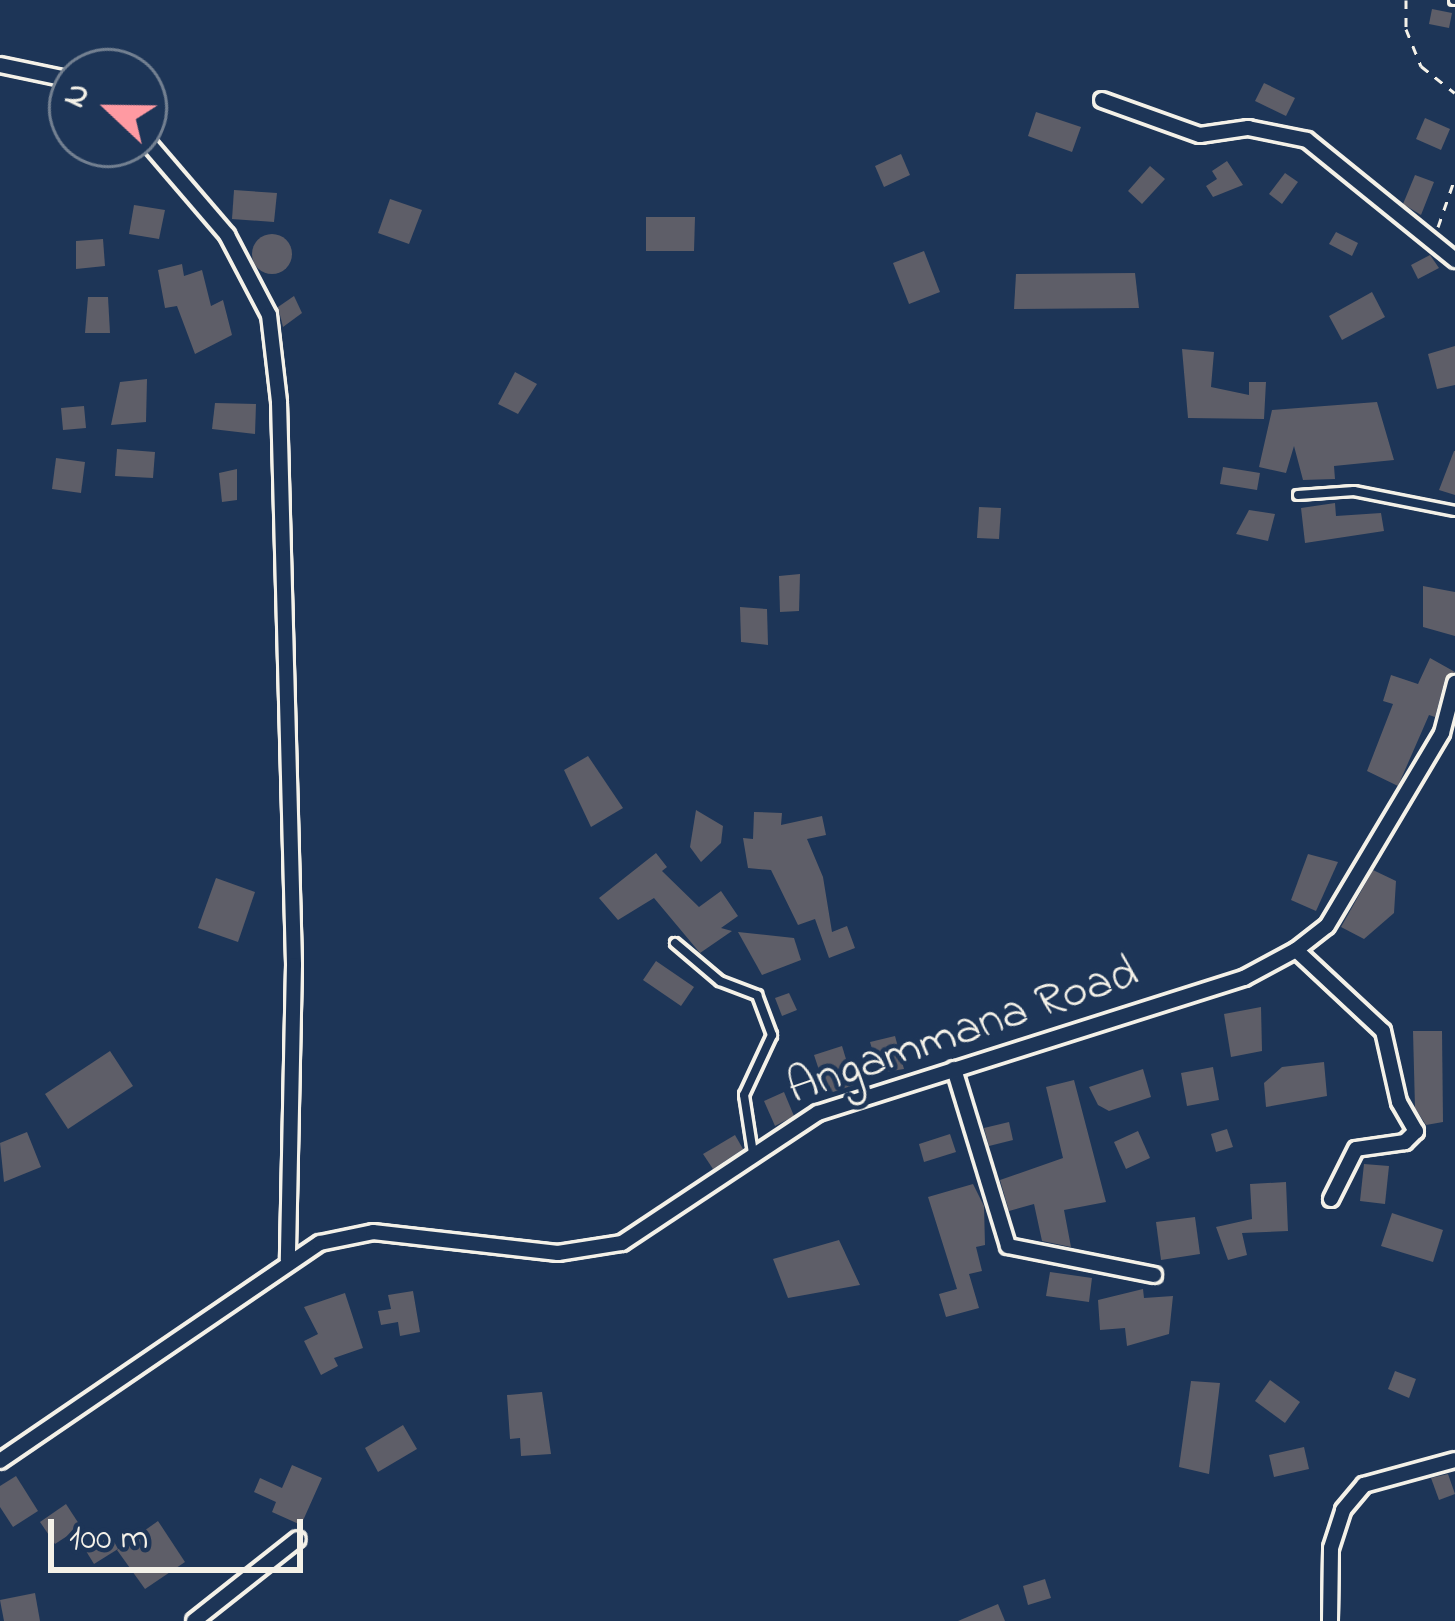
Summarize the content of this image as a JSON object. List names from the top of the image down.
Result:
{
  "streets": {
    "street": ["Angammana Road"]
  },
  "scale_bar": "100 m",
  "north": "left"
}
